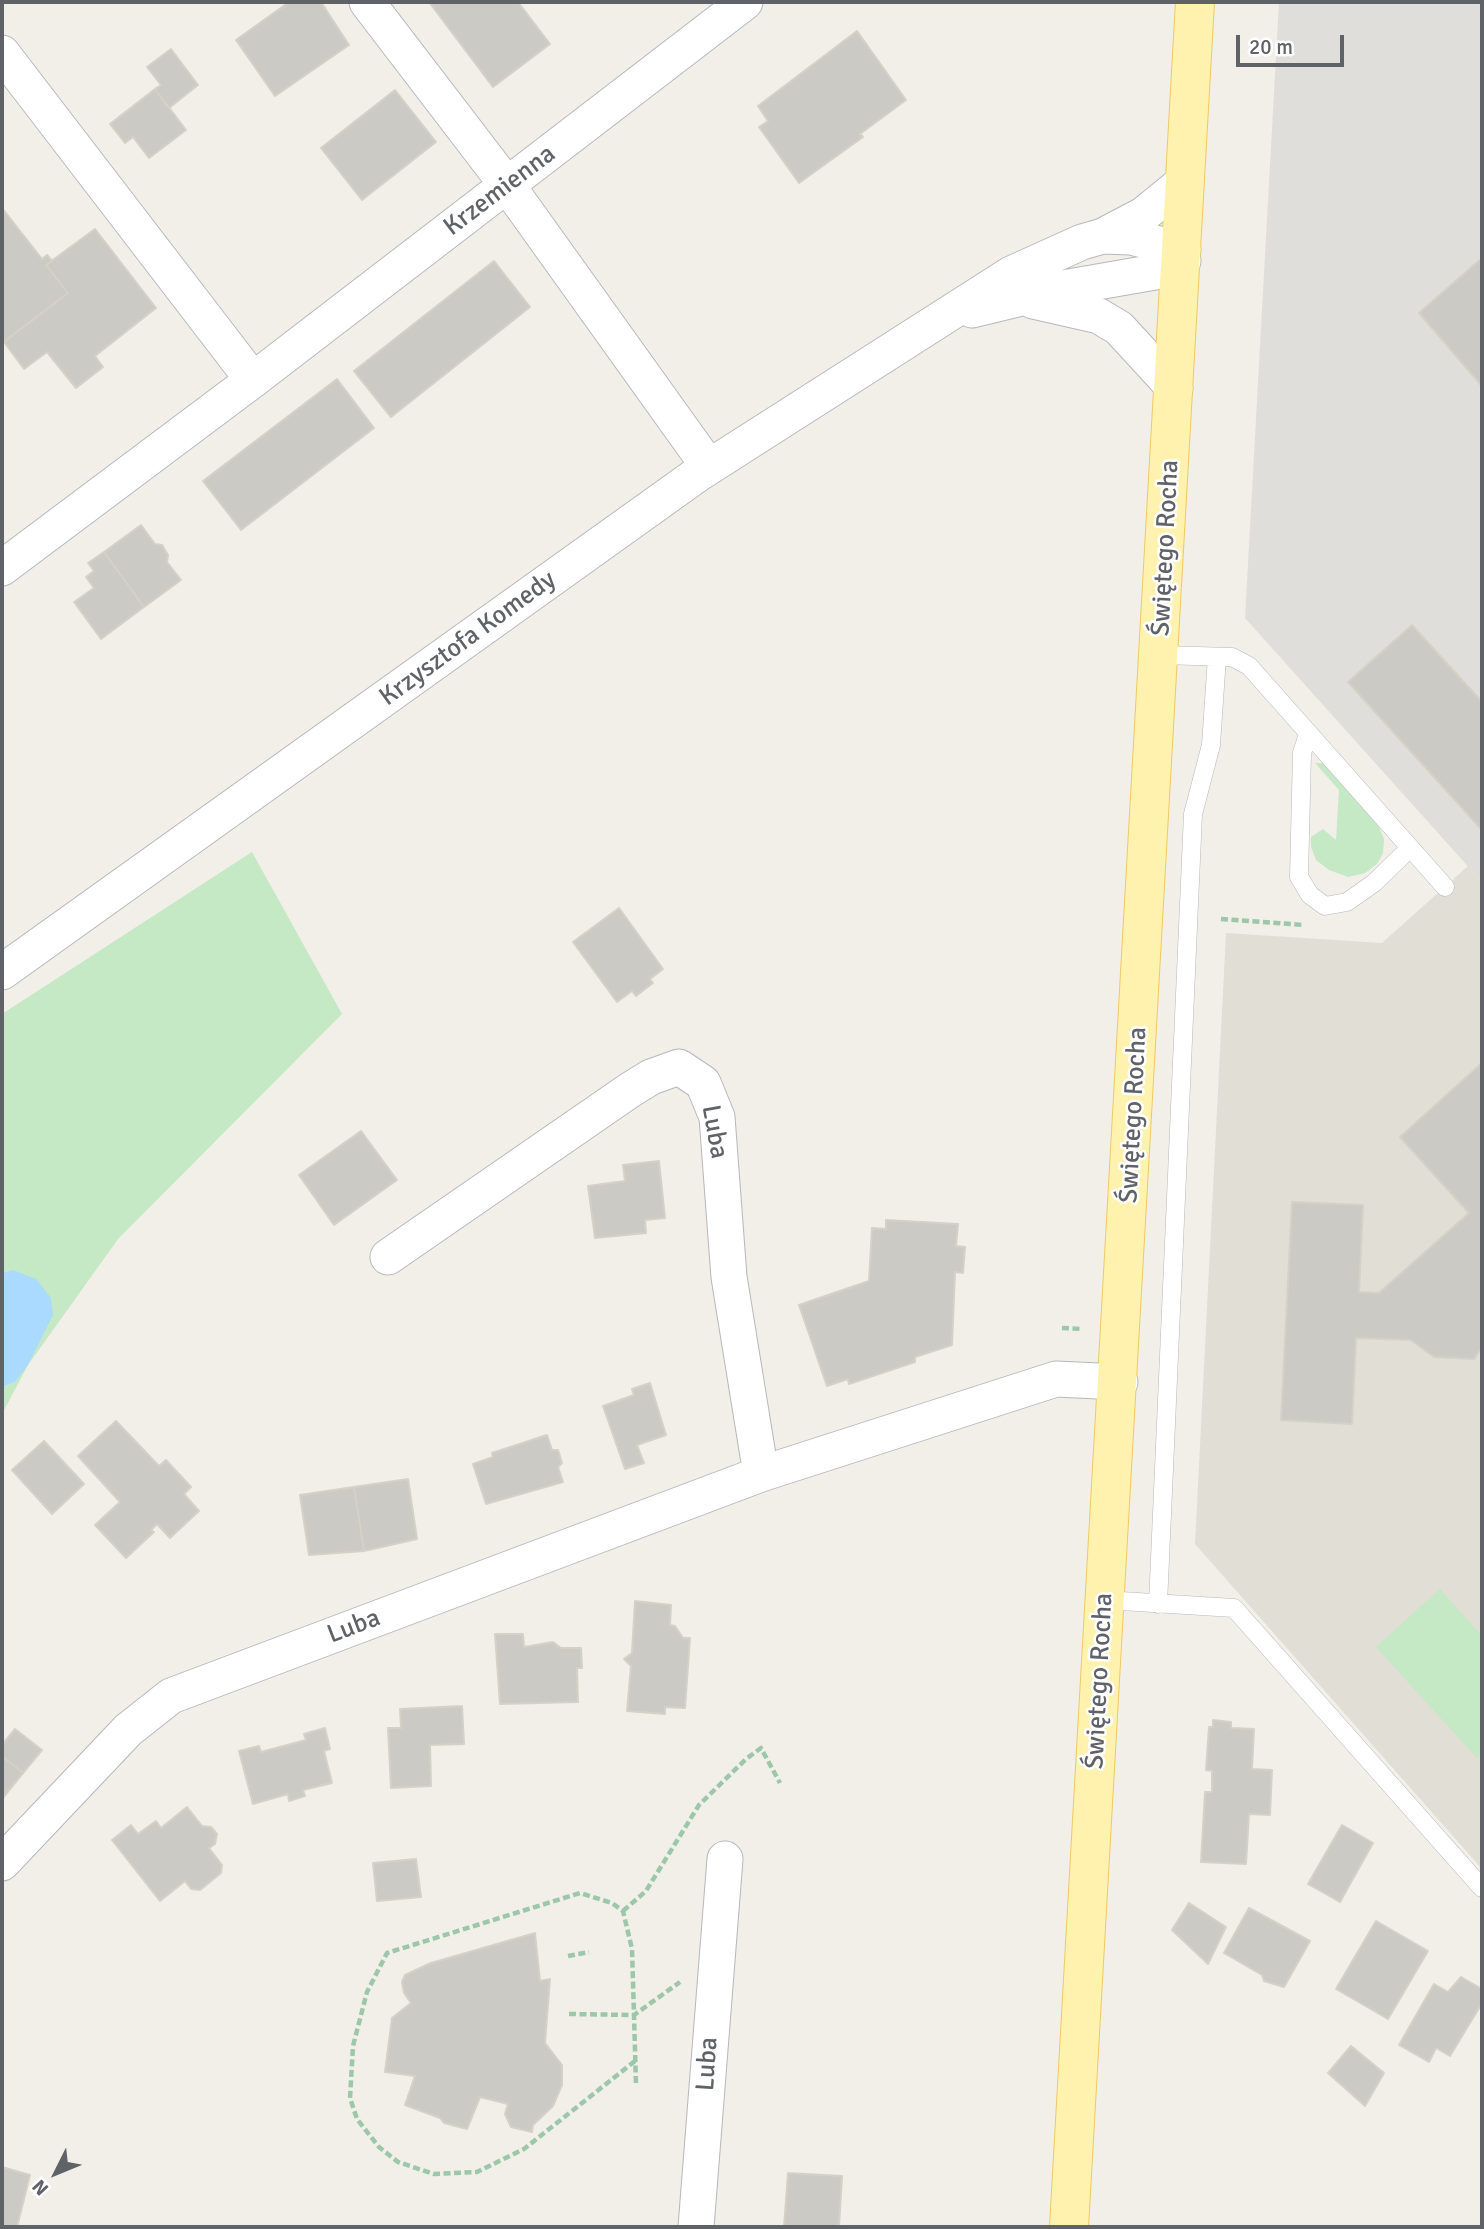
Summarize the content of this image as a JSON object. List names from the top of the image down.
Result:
{
  "streets": {
    "main road": ["Świętego Rocha"],
    "street": ["Krzemienna", "Krzysztofa Komedy", "Luba"]
  },
  "crossings": [
    ["Świętego Rocha", "Krzysztofa Komedy"],
    ["Świętego Rocha", "Luba"]
  ],
  "scale_bar": "20 m",
  "north": "bottom left"
}
